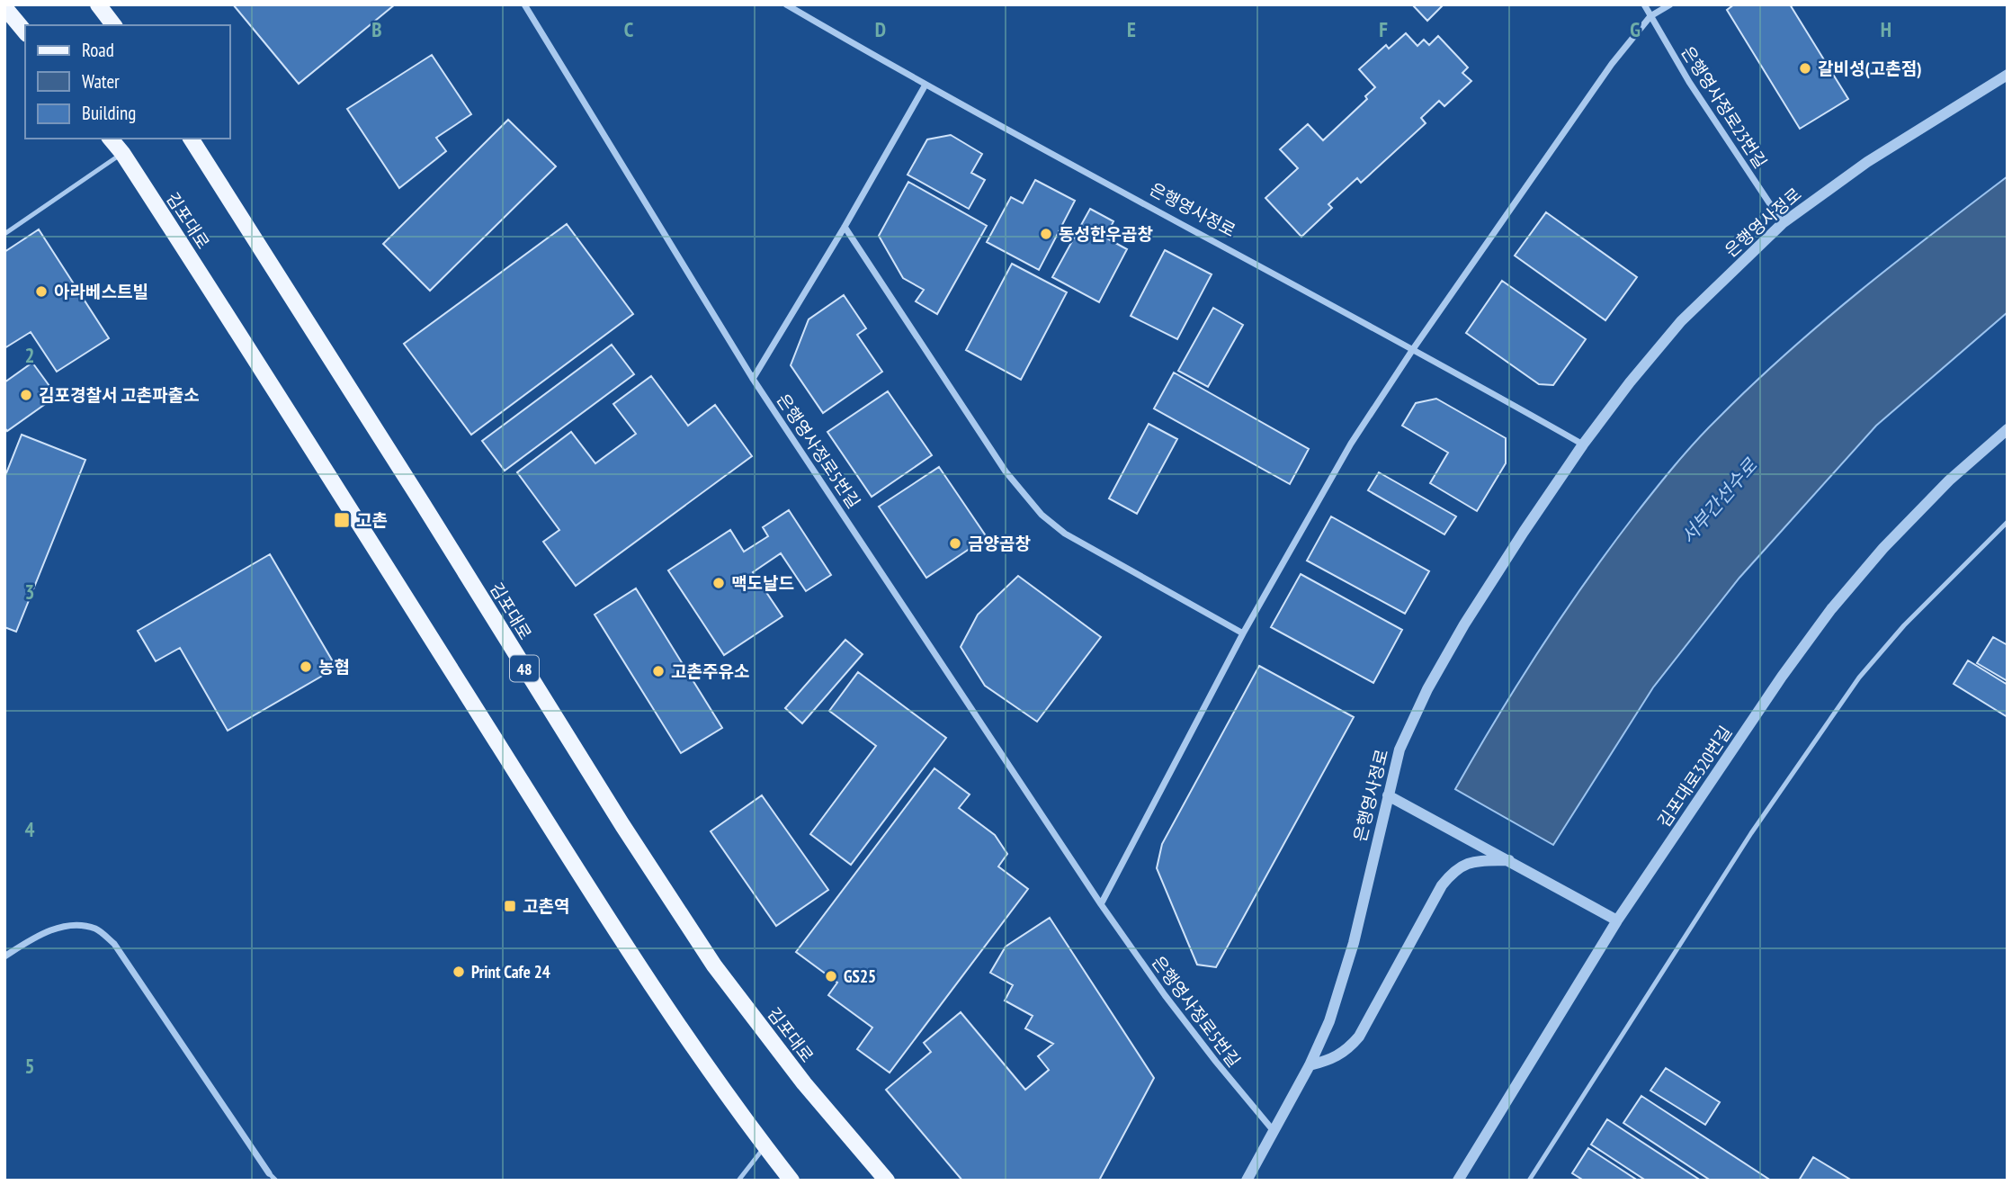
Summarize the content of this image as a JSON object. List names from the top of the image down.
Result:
{
  "streets": {
    "main road": ["김포대로", "48"],
    "street": [
      "은행영사정로23번길",
      "은행영사정로",
      "은행영사정로5번길",
      "김포대로320번길"
    ]
  },
  "crossings": [
    ["은행영사정로23번길", "은행영사정로"],
    ["은행영사정로", "은행영사정로5번길"]
  ],
  "water": ["서부간선수로"],
  "places": {
    "other": [
      "갈비성(고촌점)",
      "동성한우곱창",
      "아라베스트빌",
      "김포경찰서 고촌파출소",
      "금양곱창",
      "맥도날드",
      "농협",
      "고촌주유소",
      "Print Cafe 24",
      "GS25"
    ],
    "transit": ["고촌", "고촌역"]
  },
  "legend": ["Road", "Water", "Building"],
  "grid": {
    "columns": [
      "B",
      "C",
      "D",
      "E",
      "F",
      "G",
      "H"
    ],
    "rows": [
      "2",
      "3",
      "4",
      "5"
    ]
  }
}
